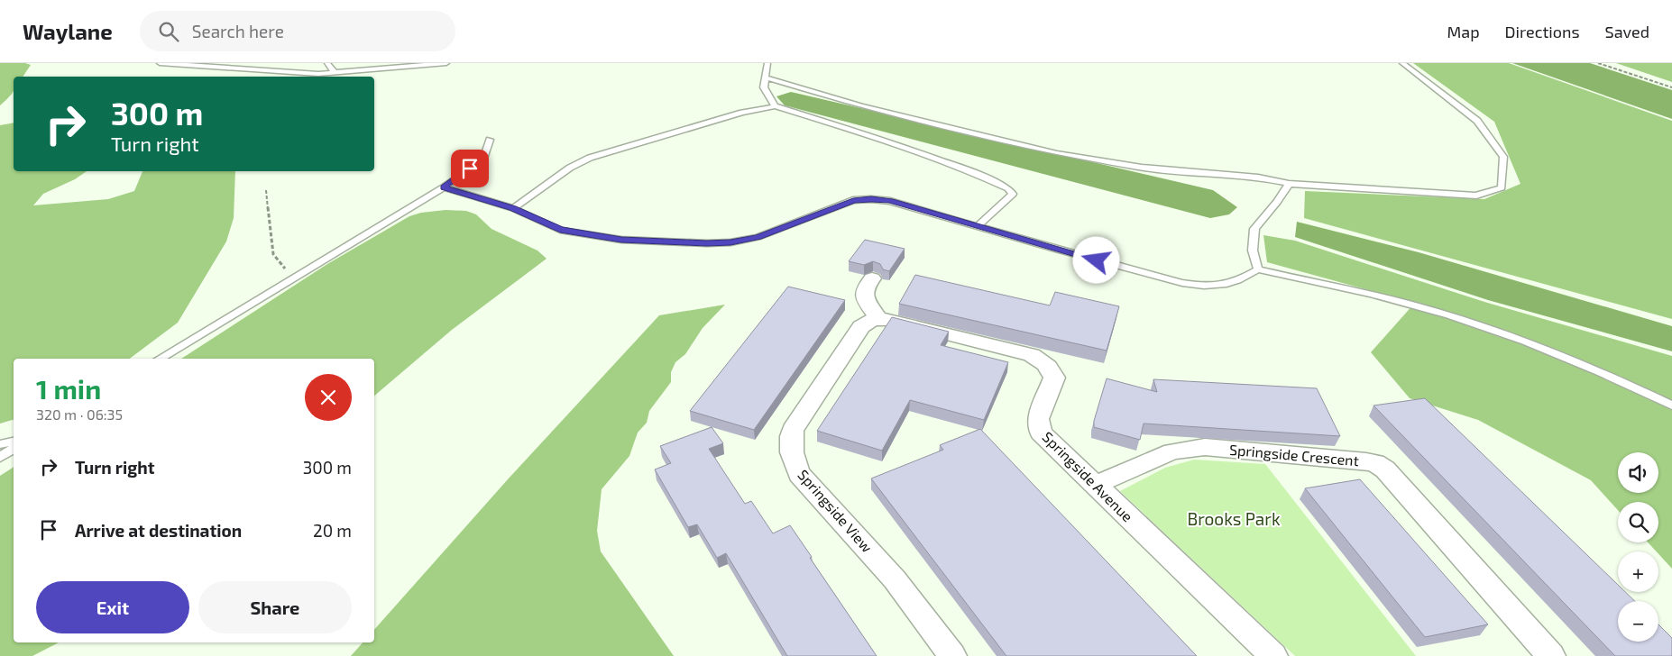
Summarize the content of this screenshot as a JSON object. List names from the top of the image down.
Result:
{
  "streets": {
    "street": ["Springside Crescent", "Springside Avenue", "Springside View"]
  },
  "crossings": [
    ["Springside Crescent", "Springside Avenue"],
    ["Springside Avenue", "Springside View"]
  ],
  "parks": ["Brooks Park"],
  "page": {
    "header": "Waylane",
    "search": "Search here",
    "nav": ["Map", "Directions", "Saved"],
    "turn": ["300 m", "Turn right"],
    "heading": ["1 min", "320 m · 06:35"],
    "list": [
      {
        "name": "Turn right",
        "value": "300 m"
      },
      {
        "name": "Arrive at destination",
        "value": "20 m"
      }
    ],
    "map_buttons": ["+", "−"],
    "buttons": ["Exit", "Share"]
  }
}
